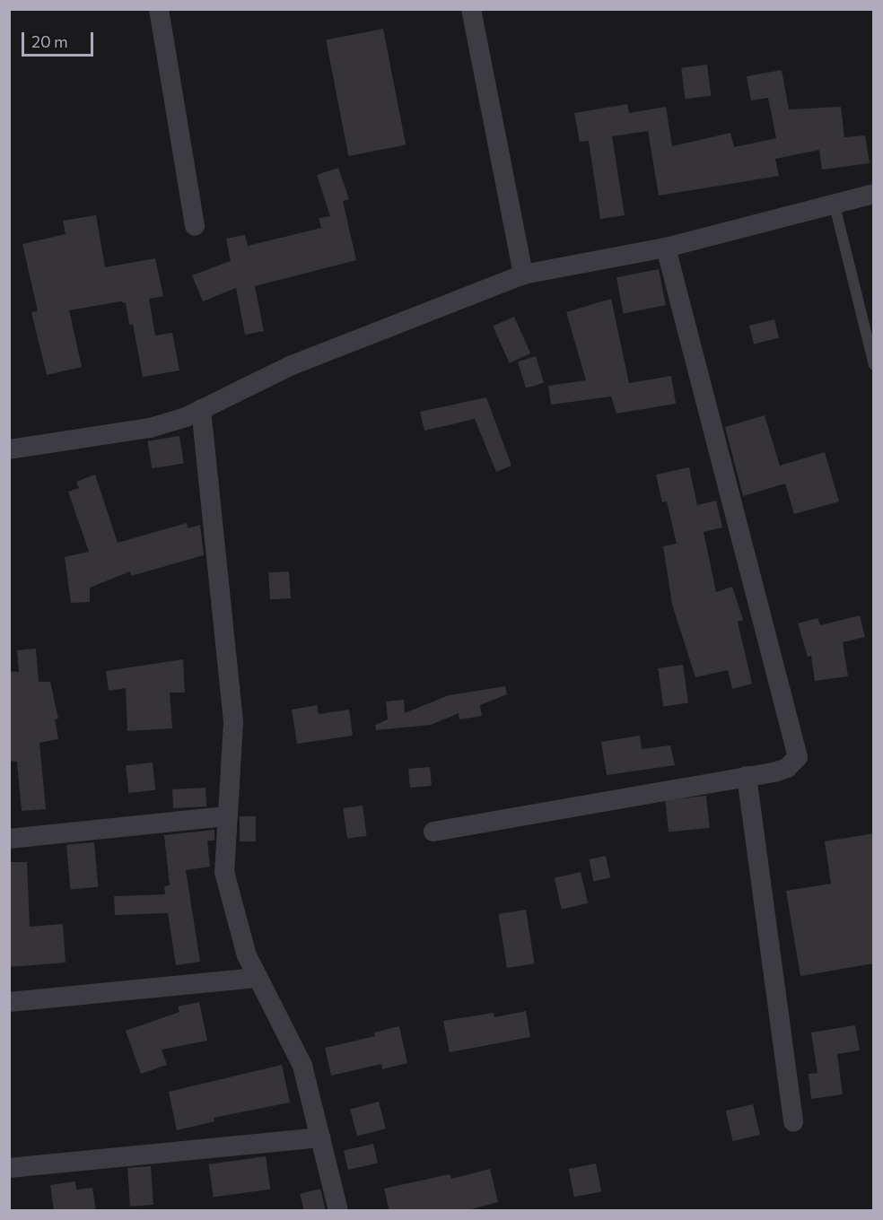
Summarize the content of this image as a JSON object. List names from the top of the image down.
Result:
{
  "scale_bar": "20 m"
}
